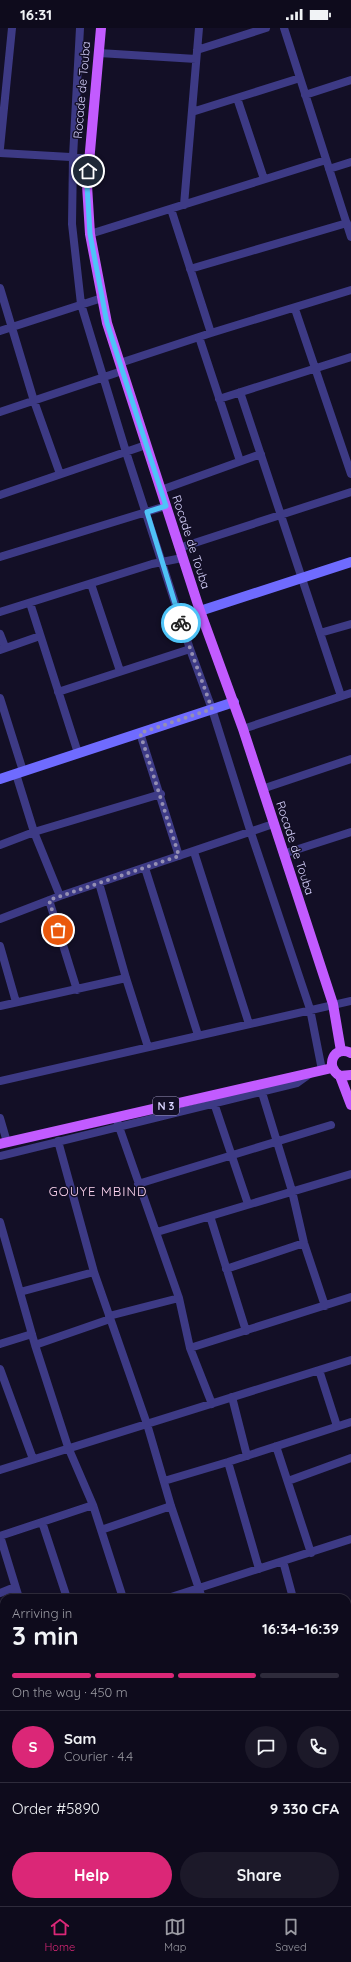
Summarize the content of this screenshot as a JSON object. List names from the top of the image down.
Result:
{
  "streets": {
    "main road": ["Rocade de Touba", "N 3"]
  },
  "districts": ["GOUYE MBIND"],
  "page": {
    "status": "16:31",
    "heading": ["3 min", "Arriving in", "16:34–16:39"],
    "panel": [
      "Sam",
      "Courier · 4.4",
      "Order #5890",
      "9 330 CFA"
    ],
    "bar": "On the way · 450 m",
    "round": "S",
    "buttons": ["Help", "Share"],
    "tabs": ["Home", "Map", "Saved"]
  }
}
